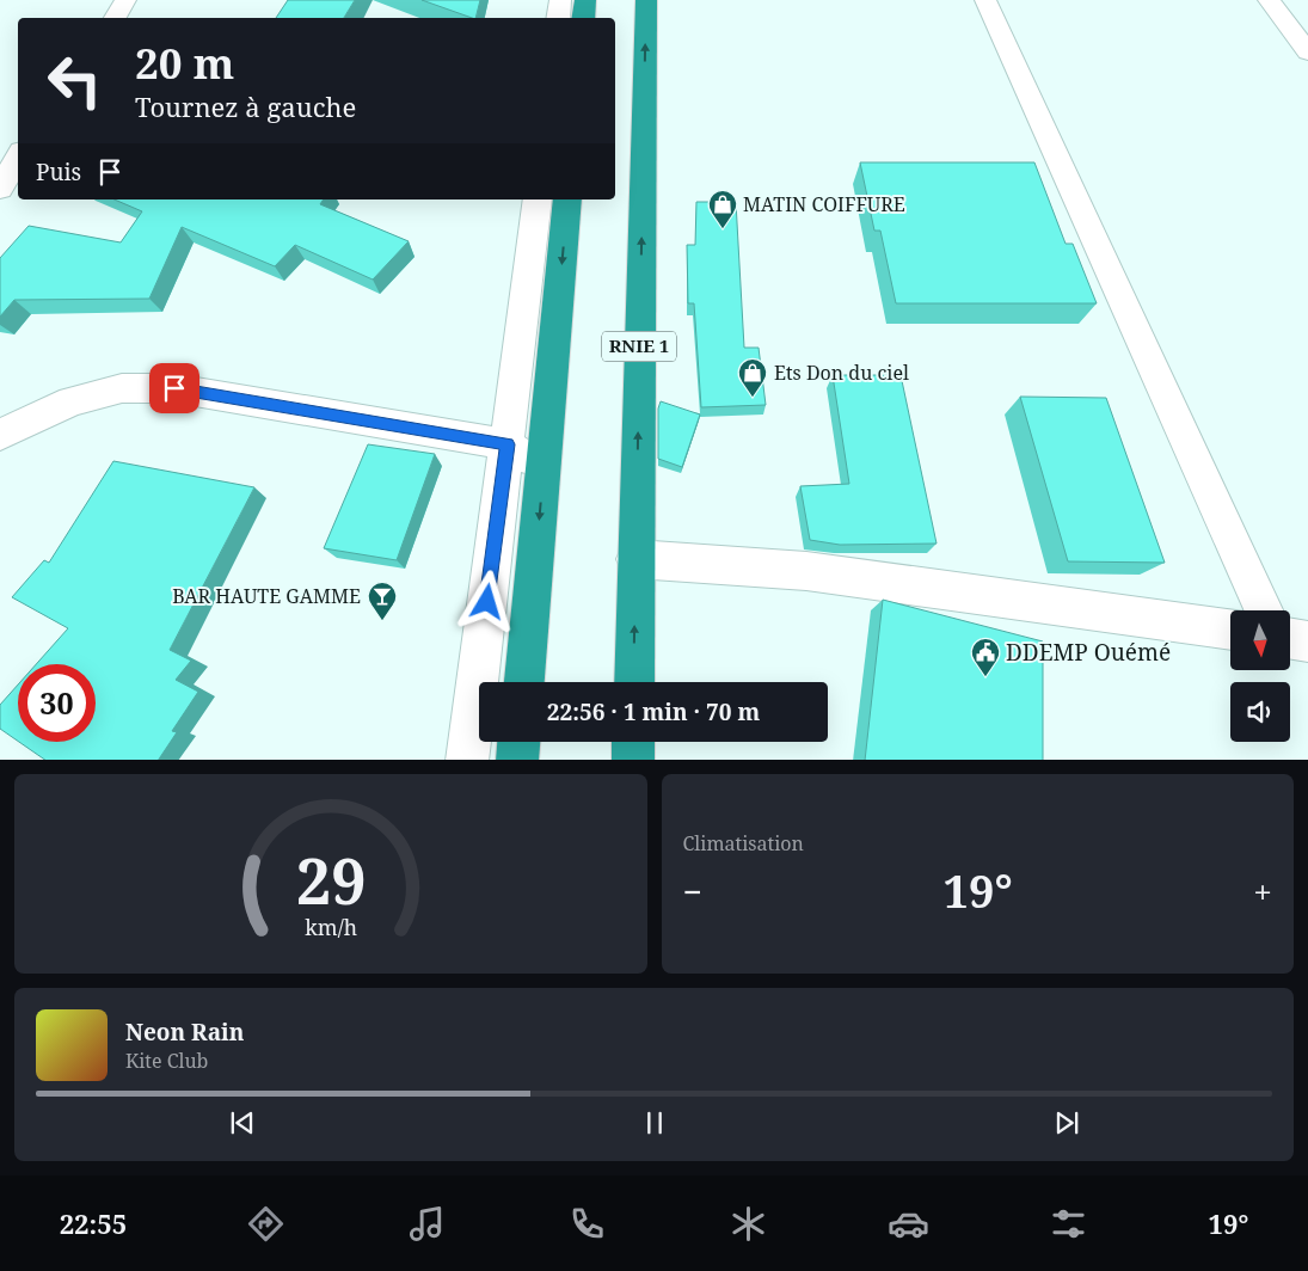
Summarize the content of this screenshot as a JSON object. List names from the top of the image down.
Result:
{
  "streets": {
    "highway": ["RNIE 1"]
  },
  "places": {
    "shop": ["MATIN COIFFURE", "Ets Don du ciel"],
    "bar": ["BAR HAUTE GAMME"],
    "public building": ["DDEMP Ouémé"]
  },
  "north": "bottom",
  "page": {
    "turn": ["20 m", "Tournez à gauche"],
    "then": "Puis",
    "limit": "30",
    "trip": "22:56 · 1 min · 70 m",
    "tile": "Climatisation",
    "heat": ["−", "19°", "+"],
    "song": ["Neon Rain", "Kite Club"],
    "tabs": ["22:55", "19°"],
    "gauge": ["29", "km/h"]
  }
}
